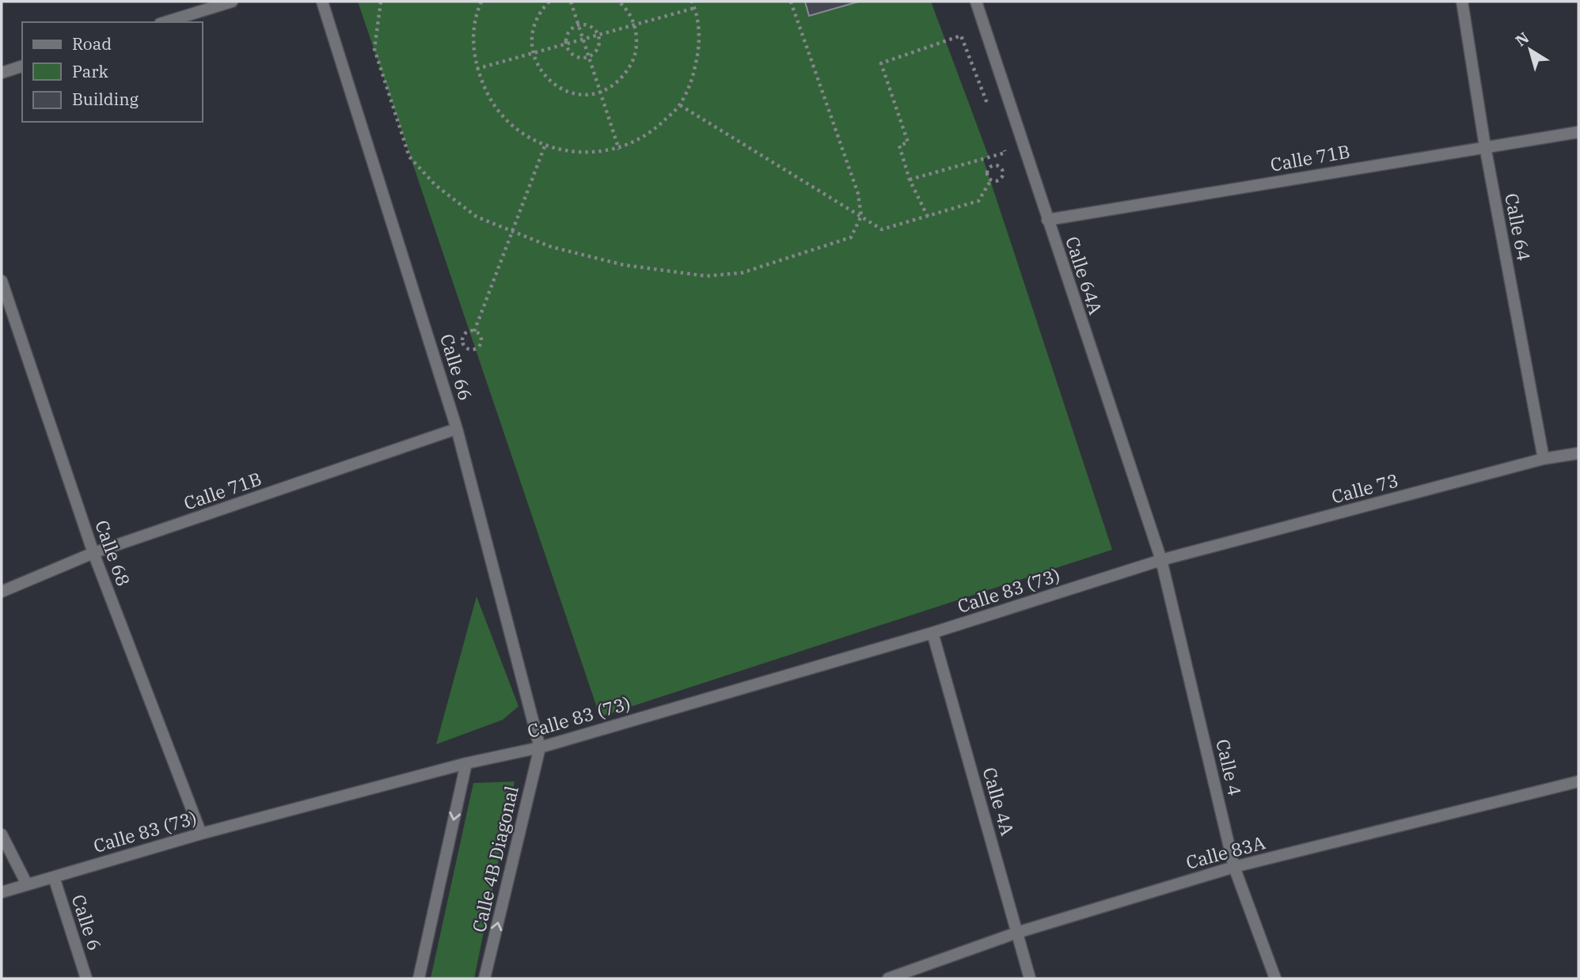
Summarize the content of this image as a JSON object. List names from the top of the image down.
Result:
{
  "streets": {
    "street": [
      "Calle 71B",
      "Calle 64",
      "Calle 64A",
      "Calle 66",
      "Calle 73",
      "Calle 68",
      "Calle 83 (73)",
      "Calle 4",
      "Calle 4A",
      "Calle 83A",
      "Calle 4B Diagonal",
      "Calle 6"
    ]
  },
  "crossings": [
    ["Calle 71B", "Calle 64"],
    ["Calle 71B", "Calle 64A"],
    ["Calle 71B", "Calle 66"],
    ["Calle 71B", "Calle 68"],
    ["Calle 64", "Calle 73"],
    ["Calle 64A", "Calle 73"],
    ["Calle 64A", "Calle 83 (73)"],
    ["Calle 64A", "Calle 4"],
    ["Calle 66", "Calle 83 (73)"],
    ["Calle 66", "Calle 4B Diagonal"],
    ["Calle 73", "Calle 83 (73)"],
    ["Calle 73", "Calle 4"],
    ["Calle 68", "Calle 83 (73)"],
    ["Calle 83 (73)", "Calle 4"],
    ["Calle 83 (73)", "Calle 4A"],
    ["Calle 83 (73)", "Calle 4B Diagonal"],
    ["Calle 83 (73)", "Calle 6"],
    ["Calle 4", "Calle 83A"],
    ["Calle 4A", "Calle 83A"]
  ],
  "legend": ["Road", "Park", "Building"],
  "north": "top left"
}
